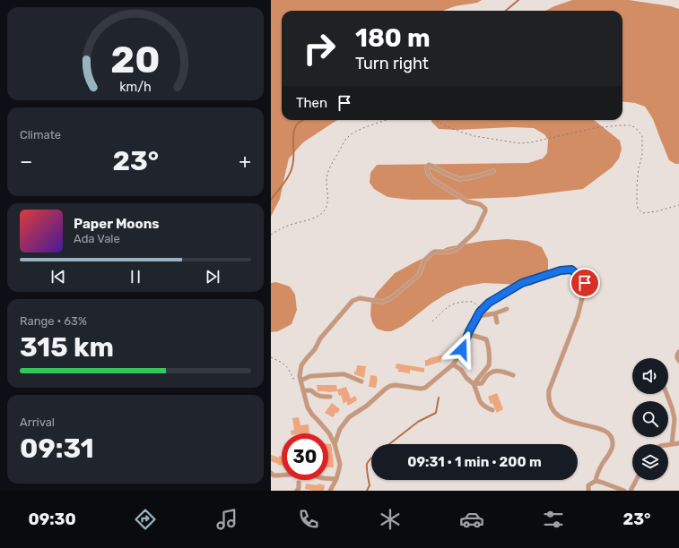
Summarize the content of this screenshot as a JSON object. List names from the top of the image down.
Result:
{
  "page": {
    "turn": ["180 m", "Turn right"],
    "then": "Then",
    "tile": [
      "Climate",
      ["Range · 63%", "315 km"],
      ["Arrival", "09:31"]
    ],
    "heat": ["−", "23°", "+"],
    "song": ["Paper Moons", "Ada Vale"],
    "limit": "30",
    "trip": "09:31 · 1 min · 200 m",
    "tabs": ["09:30", "23°"],
    "gauge": ["20", "km/h"]
  }
}
